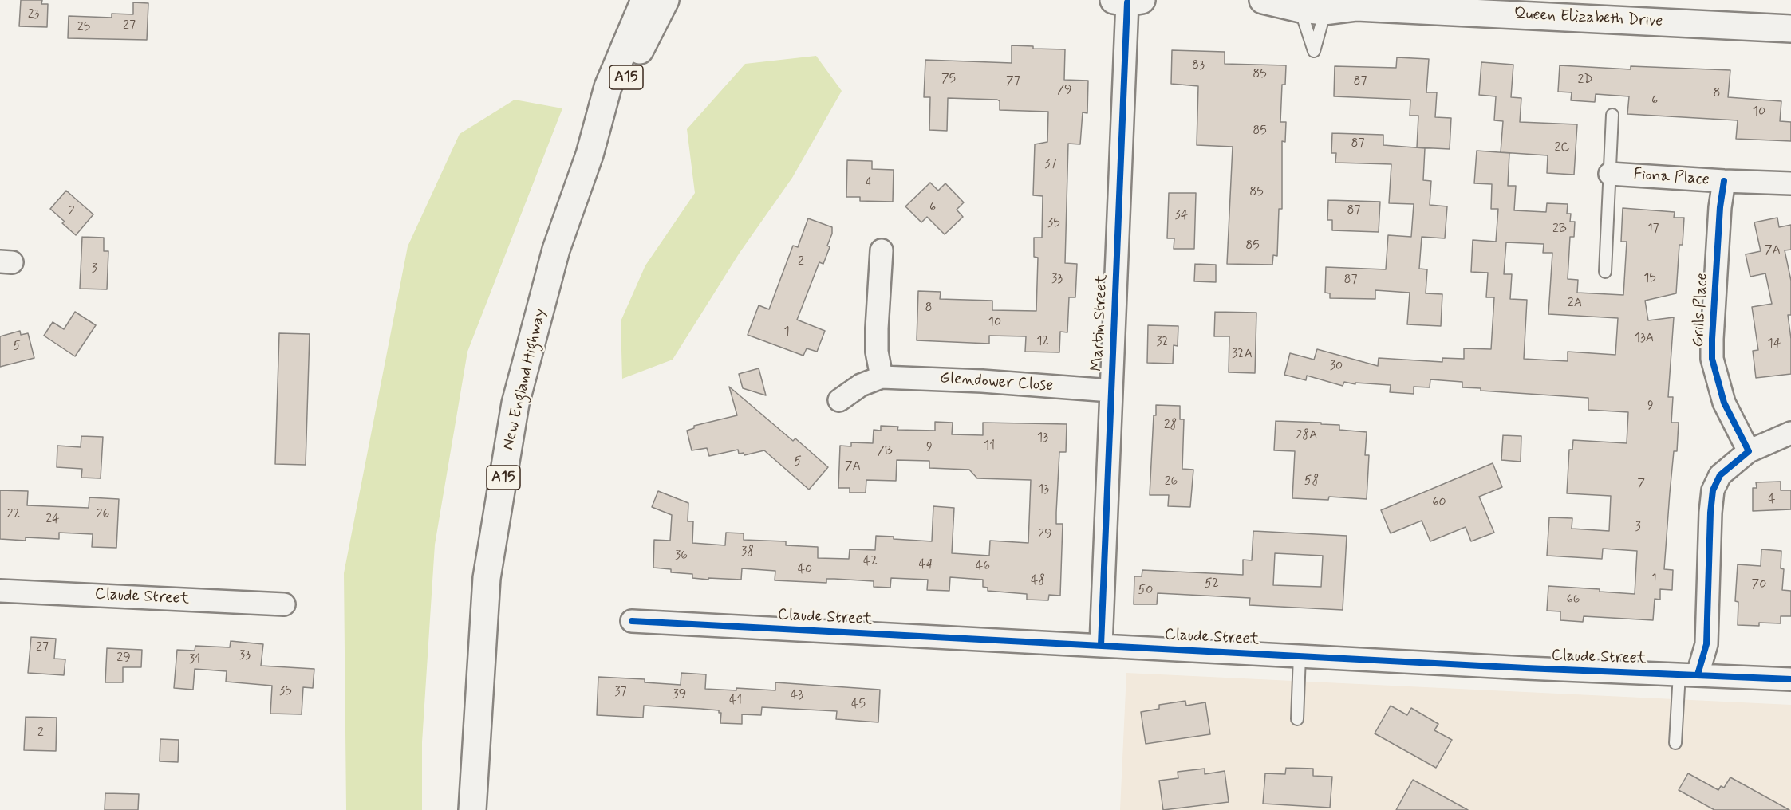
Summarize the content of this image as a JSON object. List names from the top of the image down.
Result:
{
  "streets": {
    "main road": ["Queen Elizabeth Drive", "A15", "New England Highway"],
    "street": [
      "Fiona Place",
      "Grills Place",
      "Martin Street",
      "Glendower Close",
      "Claude Street"
    ]
  },
  "crossings": [
    ["Fiona Place", "Grills Place"],
    ["Martin Street", "Glendower Close"],
    ["Martin Street", "Claude Street"]
  ],
  "house_numbers": [
    "23",
    "27",
    "25",
    "83",
    "85",
    "75",
    "2D",
    "77",
    "87",
    "79",
    "8",
    "6",
    "10",
    "85",
    "87",
    "2C",
    "37",
    "4",
    "85",
    "6",
    "87",
    "2",
    "34",
    "35",
    "2B",
    "17",
    "85",
    "7A",
    "2",
    "3",
    "15",
    "33",
    "87",
    "2A",
    "8",
    "10",
    "1",
    "13A",
    "12",
    "32",
    "14",
    "5",
    "32A",
    "30",
    "9",
    "28",
    "28A",
    "13",
    "11",
    "9",
    "7B",
    "5",
    "7A",
    "58",
    "26",
    "7",
    "13",
    "4",
    "60",
    "22",
    "26",
    "24",
    "3",
    "29",
    "38",
    "36",
    "42",
    "44",
    "46",
    "40",
    "1",
    "48",
    "52",
    "70",
    "50",
    "66",
    "27",
    "33",
    "29",
    "31",
    "35",
    "37",
    "39",
    "43",
    "41",
    "45",
    "2"
  ]
}
